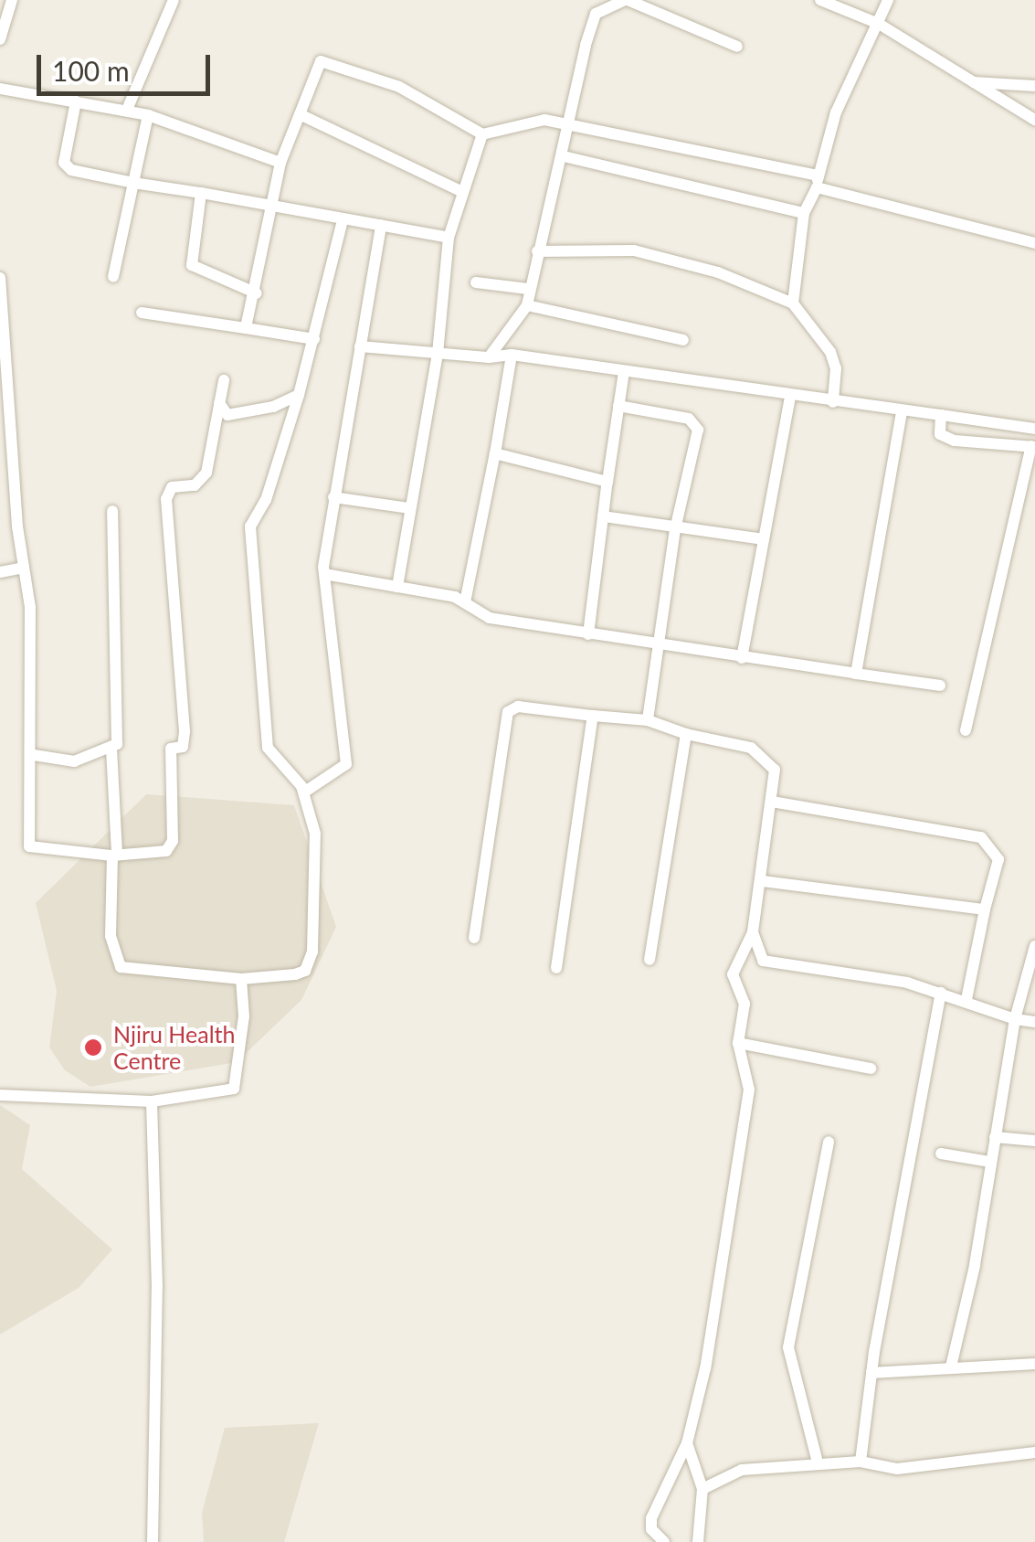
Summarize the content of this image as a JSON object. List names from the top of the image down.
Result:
{
  "places": ["Njiru Health Centre"],
  "scale_bar": "100 m"
}
